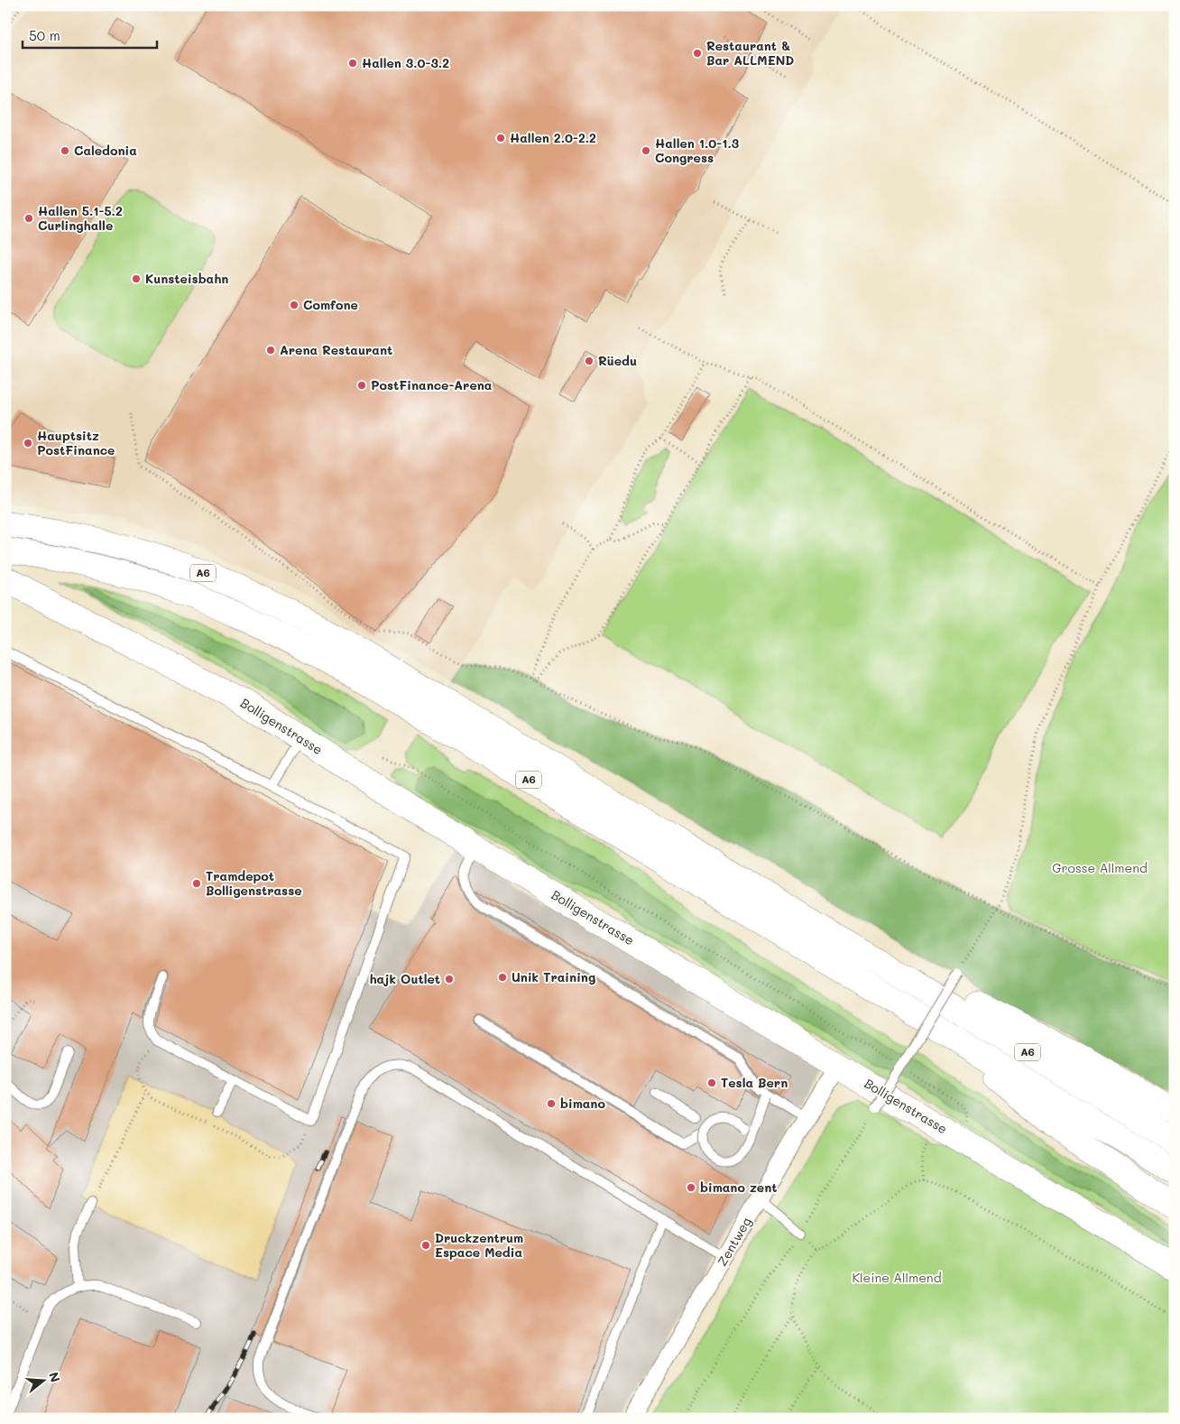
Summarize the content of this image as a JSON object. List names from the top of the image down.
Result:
{
  "streets": {
    "main road": ["A6", "Bolligenstrasse"],
    "street": ["Zentweg"]
  },
  "crossings": [
    ["Bolligenstrasse", "Zentweg"]
  ],
  "parks": ["Grosse Allmend", "Kleine Allmend"],
  "places": [
    "Restaurant & Bar ALLMEND",
    "Hallen 3.0-3.2",
    "Hallen 2.0-2.2",
    "Caledonia",
    "Hallen 1.0-1.3 Congress",
    "Hallen 5.1-5.2 Curlinghalle",
    "Kunsteisbahn",
    "Comfone",
    "Arena Restaurant",
    "Rüedu",
    "PostFinance-Arena",
    "Hauptsitz PostFinance",
    "Tramdepot Bolligenstrasse",
    "Unik Training",
    "hajk Outlet",
    "Tesla Bern",
    "bimano",
    "bimano zent",
    "Druckzentrum Espace Media"
  ],
  "scale_bar": "50 m",
  "north": "right"
}
